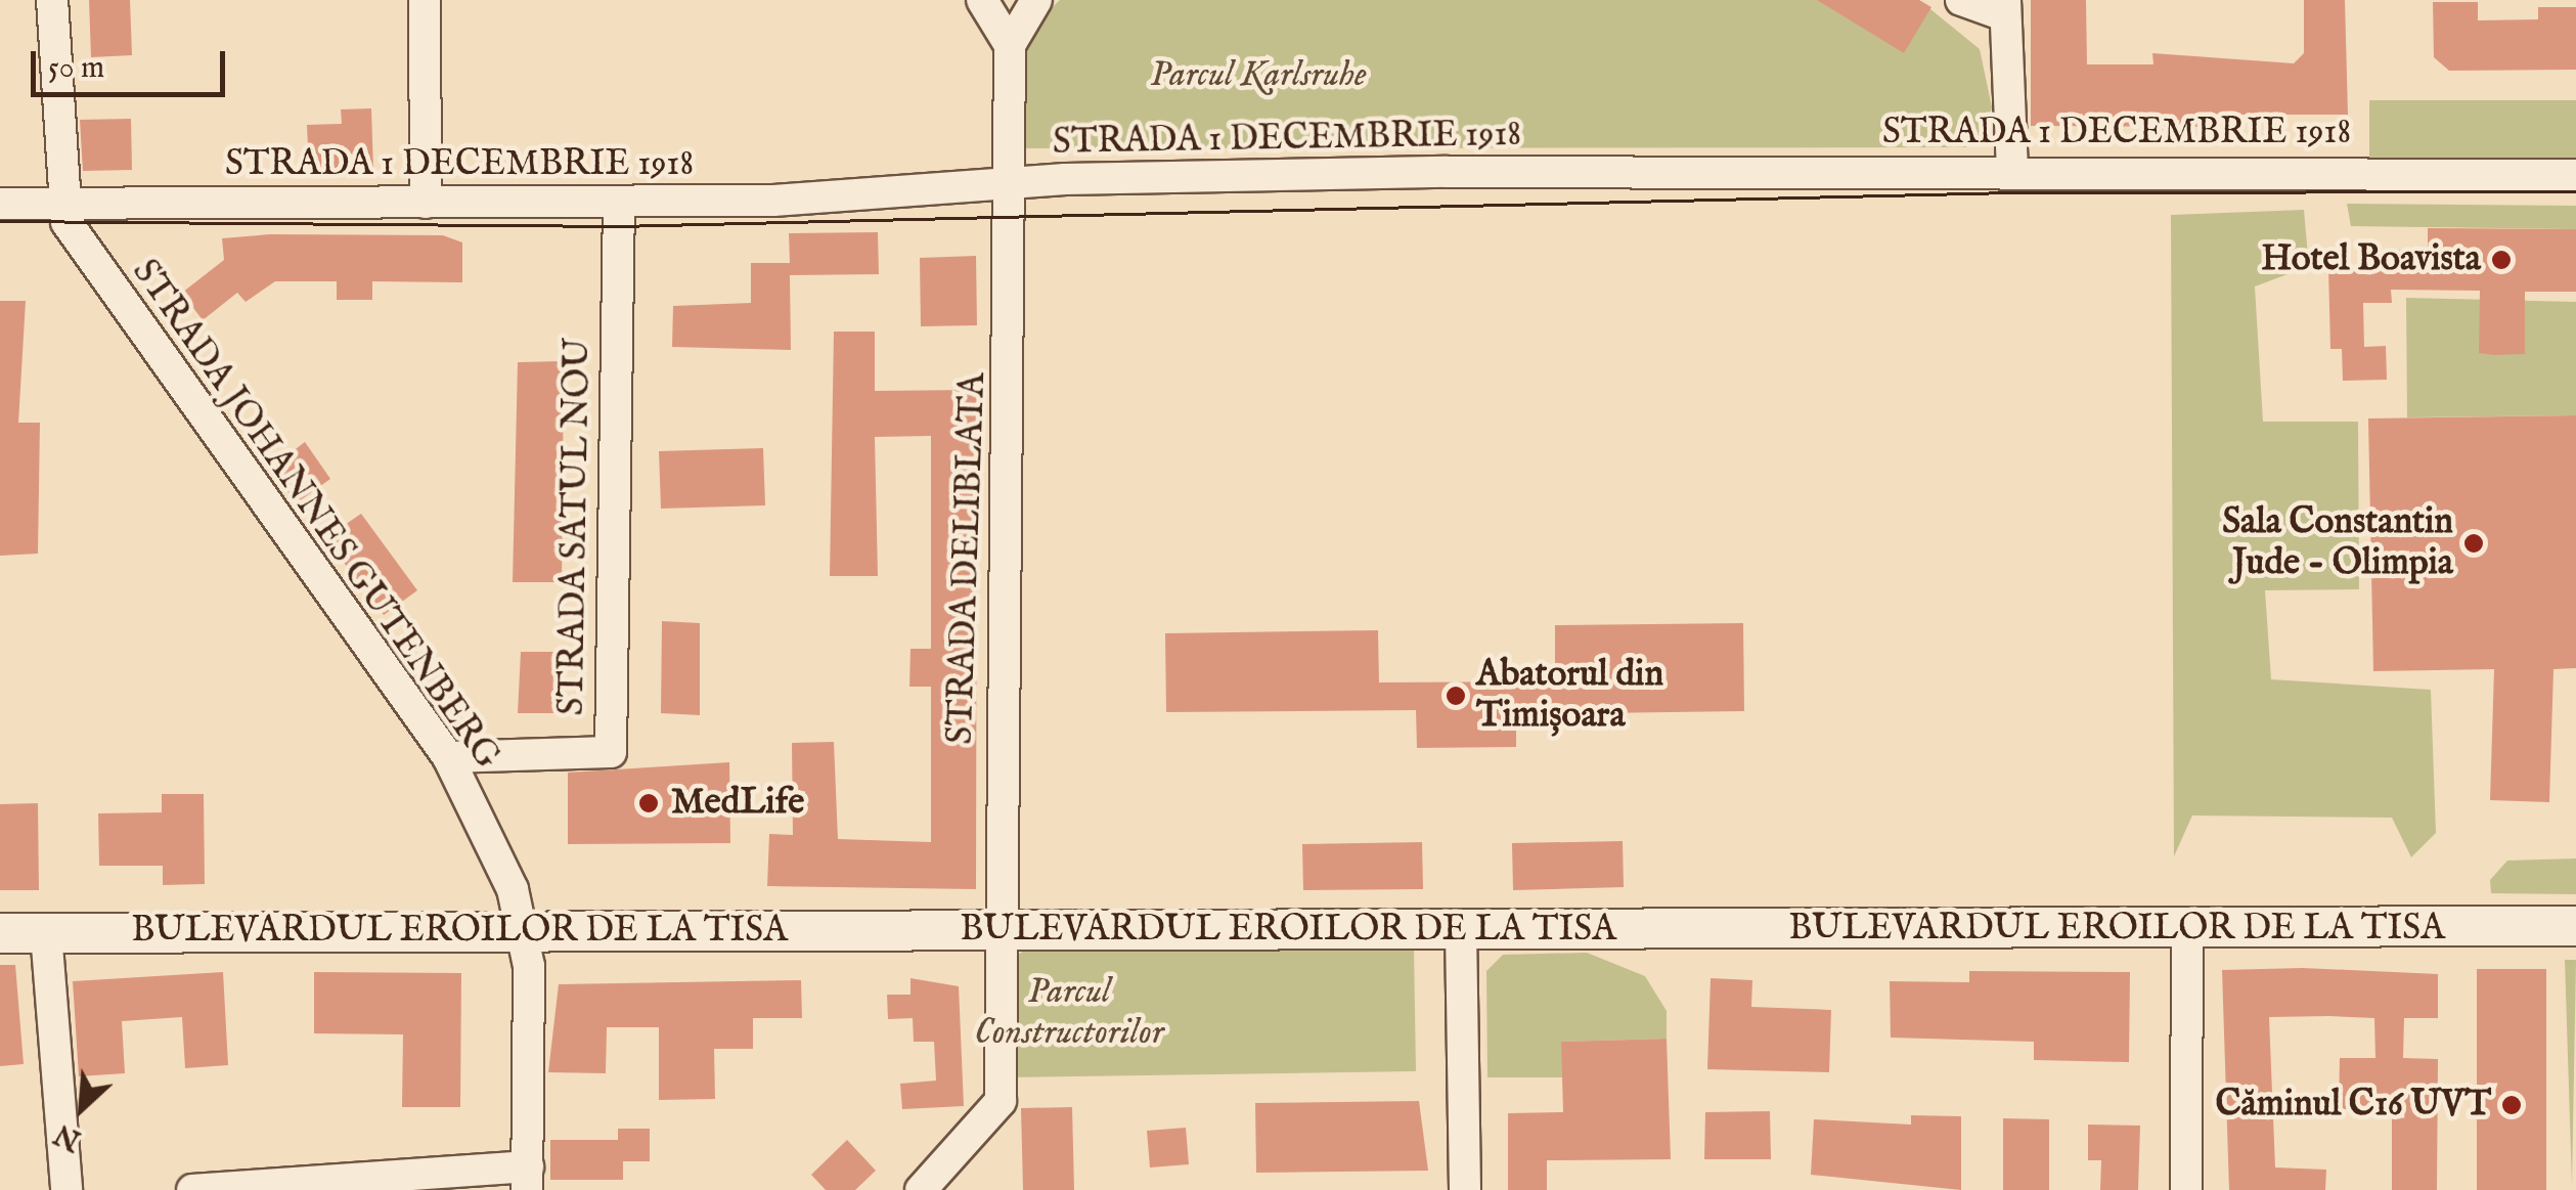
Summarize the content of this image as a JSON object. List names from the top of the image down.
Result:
{
  "streets": {
    "street": [
      "STRADA 1 DECEMBRIE 1918",
      "STRADA JOHANNES GUTENBERG",
      "STRADA SATUL NOU",
      "STRADA DELIBLATA",
      "BULEVARDUL EROILOR DE LA TISA"
    ]
  },
  "crossings": [
    ["STRADA 1 DECEMBRIE 1918", "STRADA JOHANNES GUTENBERG"],
    ["STRADA 1 DECEMBRIE 1918", "STRADA SATUL NOU"],
    ["STRADA 1 DECEMBRIE 1918", "STRADA DELIBLATA"],
    ["STRADA JOHANNES GUTENBERG", "STRADA SATUL NOU"],
    ["STRADA JOHANNES GUTENBERG", "BULEVARDUL EROILOR DE LA TISA"],
    ["STRADA DELIBLATA", "BULEVARDUL EROILOR DE LA TISA"]
  ],
  "parks": ["Parcul Karlsruhe", "Parcul Constructorilor"],
  "places": [
    "Hotel Boavista",
    "Sala Constantin Jude - Olimpia",
    "Abatorul din Timișoara",
    "MedLife",
    "Căminul C16 UVT"
  ],
  "scale_bar": "50 m",
  "north": "bottom left"
}
